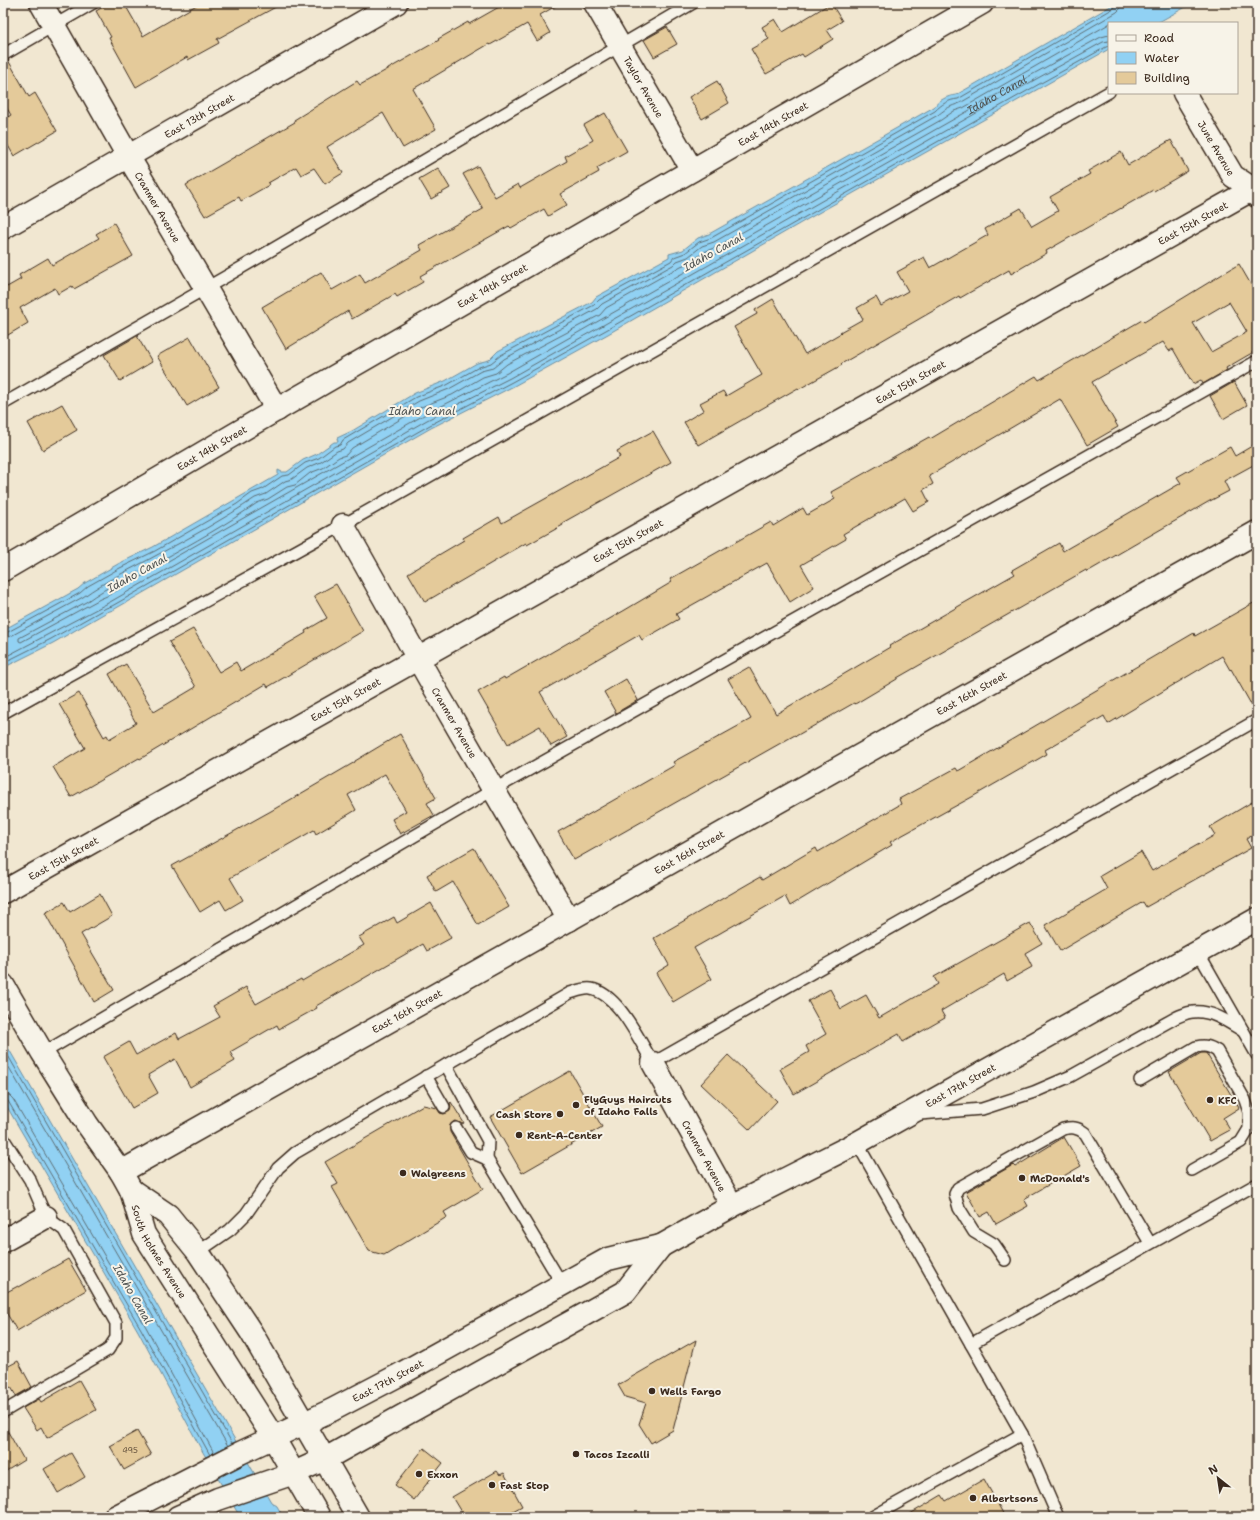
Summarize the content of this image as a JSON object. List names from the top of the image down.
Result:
{
  "streets": {
    "street": [
      "Taylor Avenue",
      "East 13th Street",
      "East 14th Street",
      "June Avenue",
      "Cranmer Avenue",
      "East 15th Street",
      "East 16th Street",
      "East 17th Street",
      "South Holmes Avenue"
    ]
  },
  "crossings": [
    ["Taylor Avenue", "East 14th Street"],
    ["East 13th Street", "Cranmer Avenue"],
    ["East 14th Street", "Cranmer Avenue"],
    ["June Avenue", "East 15th Street"],
    ["Cranmer Avenue", "East 15th Street"],
    ["Cranmer Avenue", "East 16th Street"],
    ["Cranmer Avenue", "East 17th Street"],
    ["East 16th Street", "South Holmes Avenue"],
    ["East 17th Street", "South Holmes Avenue"]
  ],
  "water": ["Idaho Canal"],
  "places": [
    "KFC",
    "FlyGuys Haircuts of Idaho Falls",
    "Cash Store",
    "Rent-A-Center",
    "Walgreens",
    "McDonald's",
    "Wells Fargo",
    "Tacos Izcalli",
    "Exxon",
    "Fast Stop",
    "Albertsons"
  ],
  "house_numbers": ["495"],
  "legend": ["Road", "Water", "Building"],
  "north": "top left"
}
